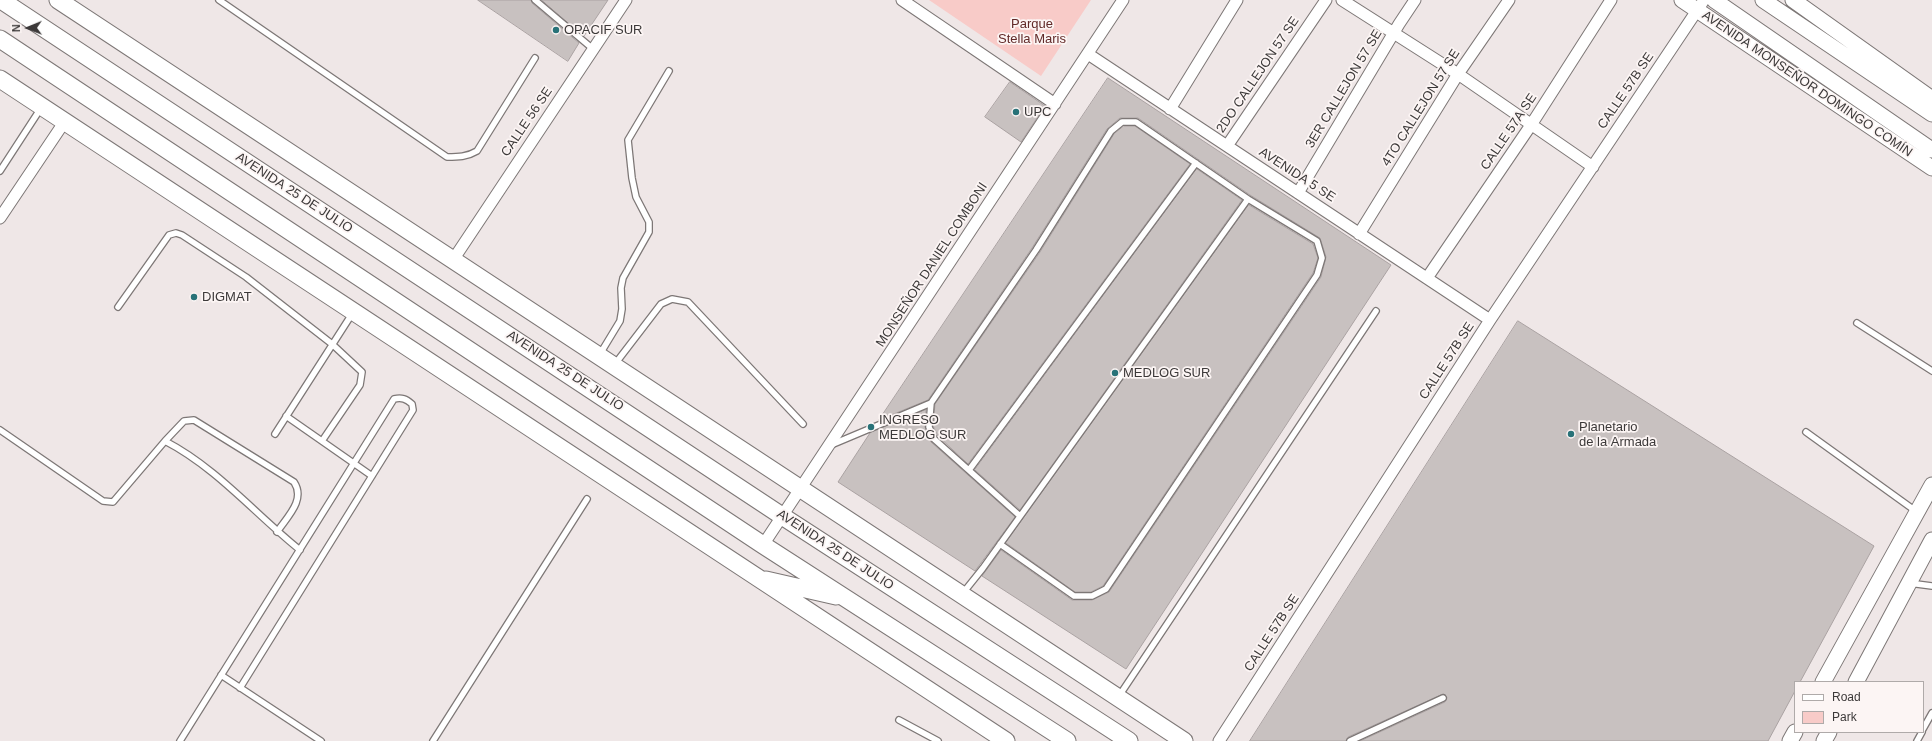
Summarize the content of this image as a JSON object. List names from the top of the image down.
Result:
{
  "streets": {
    "main road": ["AVENIDA MONSEÑOR DOMINGO COMÍN", "AVENIDA 25 DE JULIO"],
    "street": [
      "2DO CALLEJON 57 SE",
      "3ER CALLEJON 57 SE",
      "CALLE 57B SE",
      "4TO CALLEJON 57 SE",
      "CALLE 56 SE",
      "CALLE 57A SE",
      "AVENIDA 5 SE",
      "MONSEÑOR DANIEL COMBONI"
    ]
  },
  "crossings": [
    ["2DO CALLEJON 57 SE", "AVENIDA 5 SE"],
    ["AVENIDA MONSEÑOR DOMINGO COMÍN", "CALLE 57B SE"],
    ["3ER CALLEJON 57 SE", "AVENIDA 5 SE"],
    ["CALLE 57B SE", "AVENIDA 5 SE"],
    ["4TO CALLEJON 57 SE", "AVENIDA 5 SE"],
    ["CALLE 57A SE", "AVENIDA 5 SE"],
    ["AVENIDA 5 SE", "MONSEÑOR DANIEL COMBONI"],
    ["AVENIDA 25 DE JULIO", "MONSEÑOR DANIEL COMBONI"]
  ],
  "parks": ["Parque Stella Maris"],
  "places": [
    "OPACIF SUR",
    "UPC",
    "DIGMAT",
    "MEDLOG SUR",
    "INGRESO MEDLOG SUR",
    "Planetario de la Armada"
  ],
  "legend": ["Road", "Park"],
  "north": "left"
}
